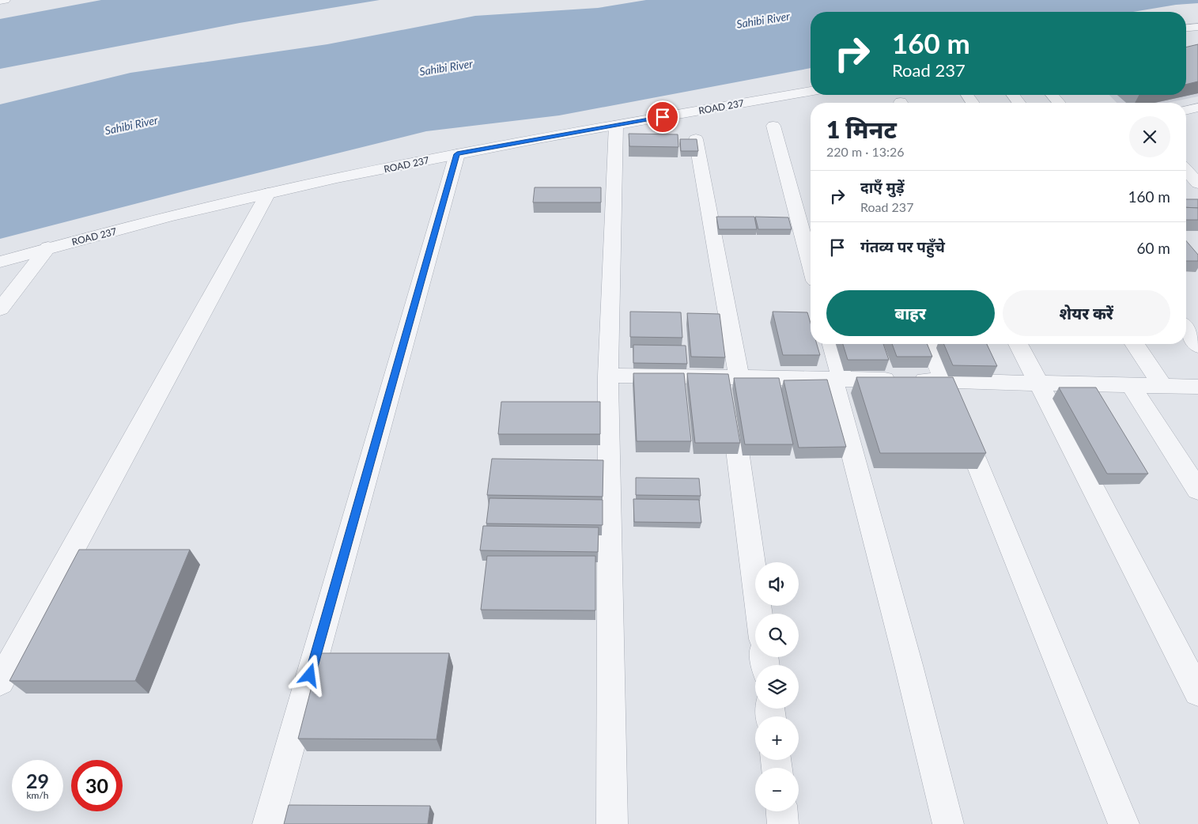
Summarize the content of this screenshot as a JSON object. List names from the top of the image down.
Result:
{
  "streets": {
    "street": ["ROAD 237"]
  },
  "water": ["Sahibi River"],
  "page": {
    "turn": ["160 m", "Road 237"],
    "heading": ["1 मिनट", "220 m · 13:26"],
    "list": [
      {
        "name": "दाएँ मुड़ें",
        "note": "Road 237",
        "value": "160 m"
      },
      {
        "name": "गंतव्य पर पहुँचे",
        "value": "60 m"
      }
    ],
    "buttons": ["बाहर", "शेयर करें"],
    "map_buttons": ["+", "−"],
    "speed": "29 km/h",
    "limit": "30"
  }
}
